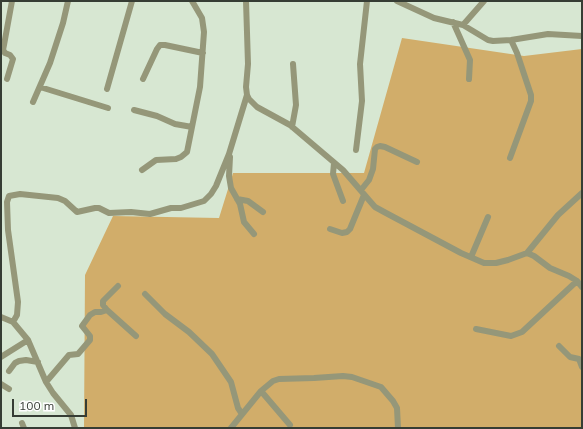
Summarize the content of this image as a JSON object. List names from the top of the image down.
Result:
{
  "scale_bar": "100 m"
}
